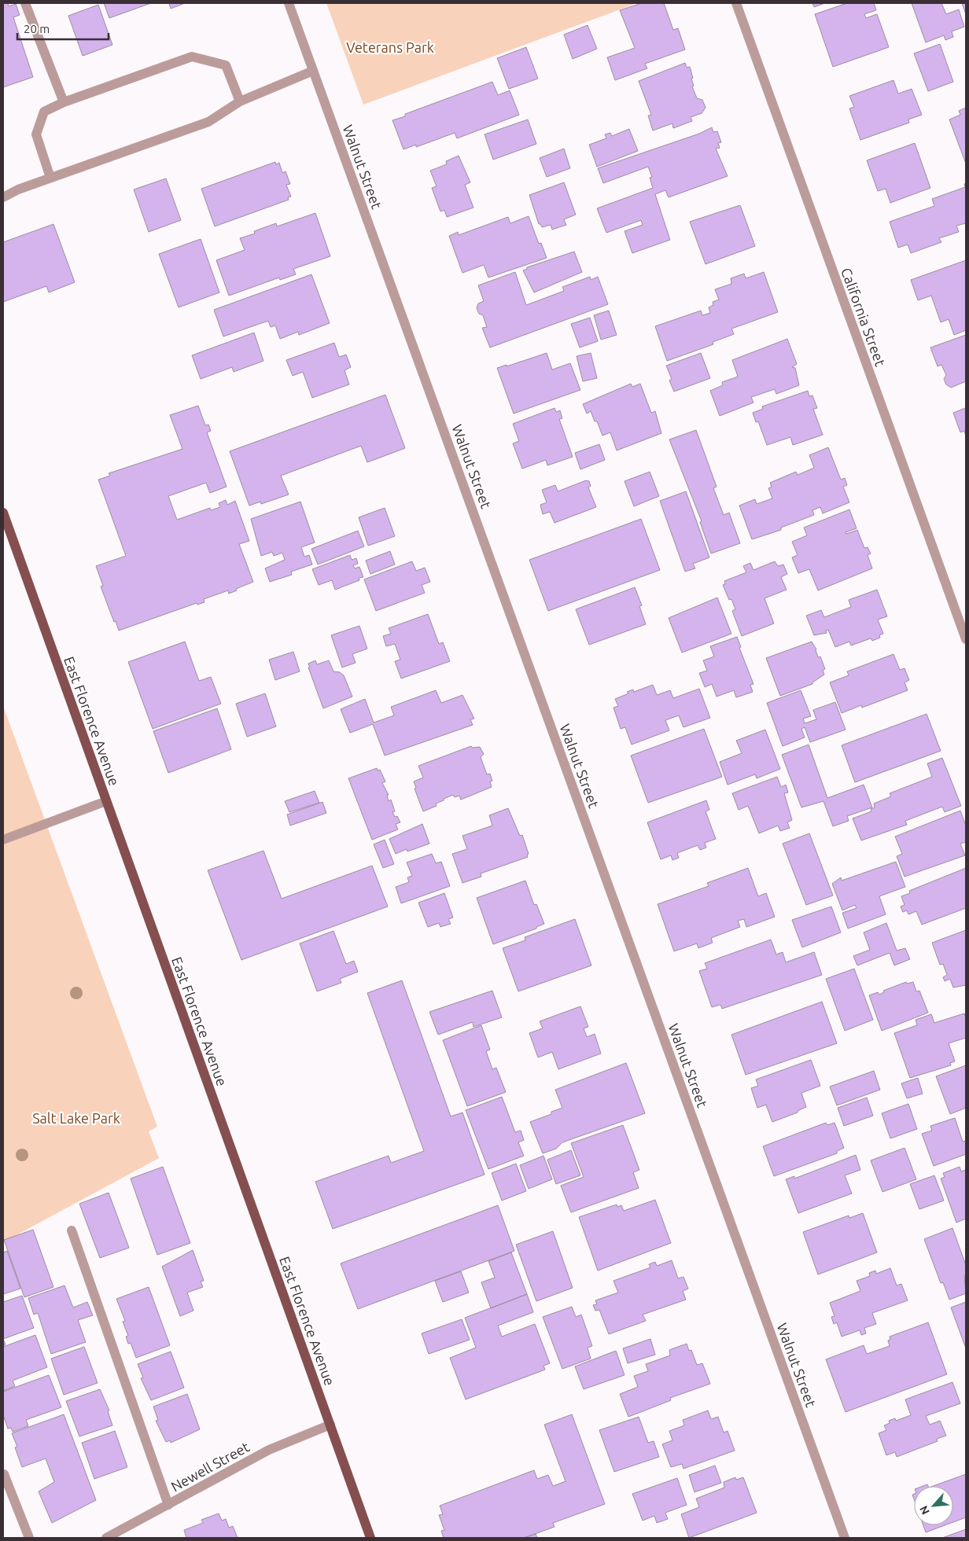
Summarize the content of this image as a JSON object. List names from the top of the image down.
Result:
{
  "streets": {
    "main road": ["East Florence Avenue"],
    "street": ["Walnut Street", "California Street", "Newell Street"]
  },
  "crossings": [
    ["East Florence Avenue", "Newell Street"]
  ],
  "parks": ["Veterans Park", "Salt Lake Park"],
  "scale_bar": "20 m",
  "north": "bottom left"
}
